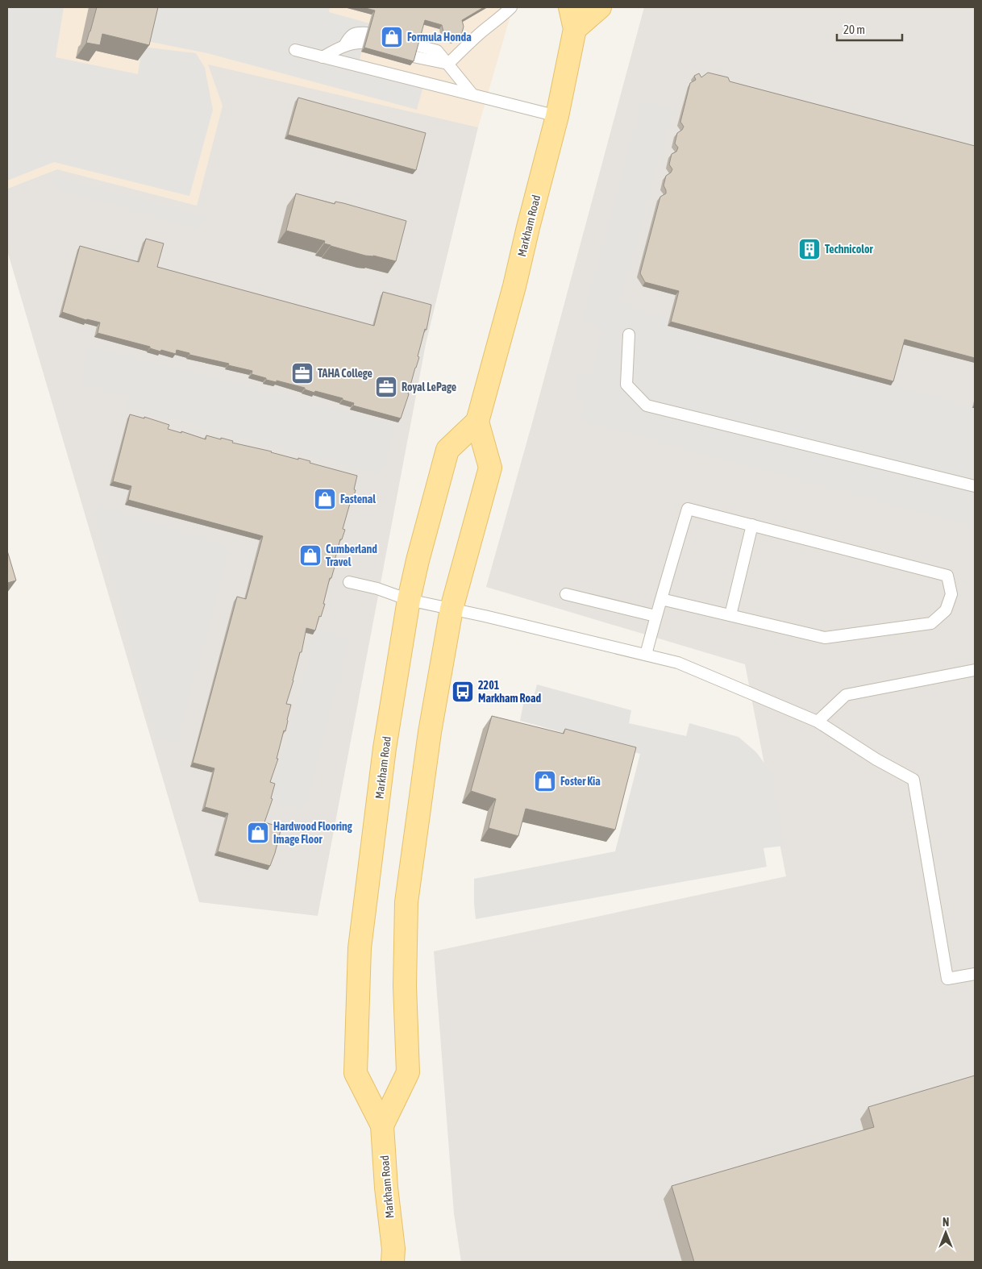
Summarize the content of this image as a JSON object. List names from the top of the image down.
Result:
{
  "streets": {
    "main road": ["Markham Road"]
  },
  "places": {
    "shop": [
      "Formula Honda",
      "Fastenal",
      "Cumberland Travel",
      "Foster Kia",
      "Hardwood Flooring Image Floor"
    ],
    "building": ["Technicolor"],
    "office": ["TAHA College", "Royal LePage"],
    "bus stop": ["2201 Markham Road"]
  },
  "scale_bar": "20 m",
  "north": "top"
}
